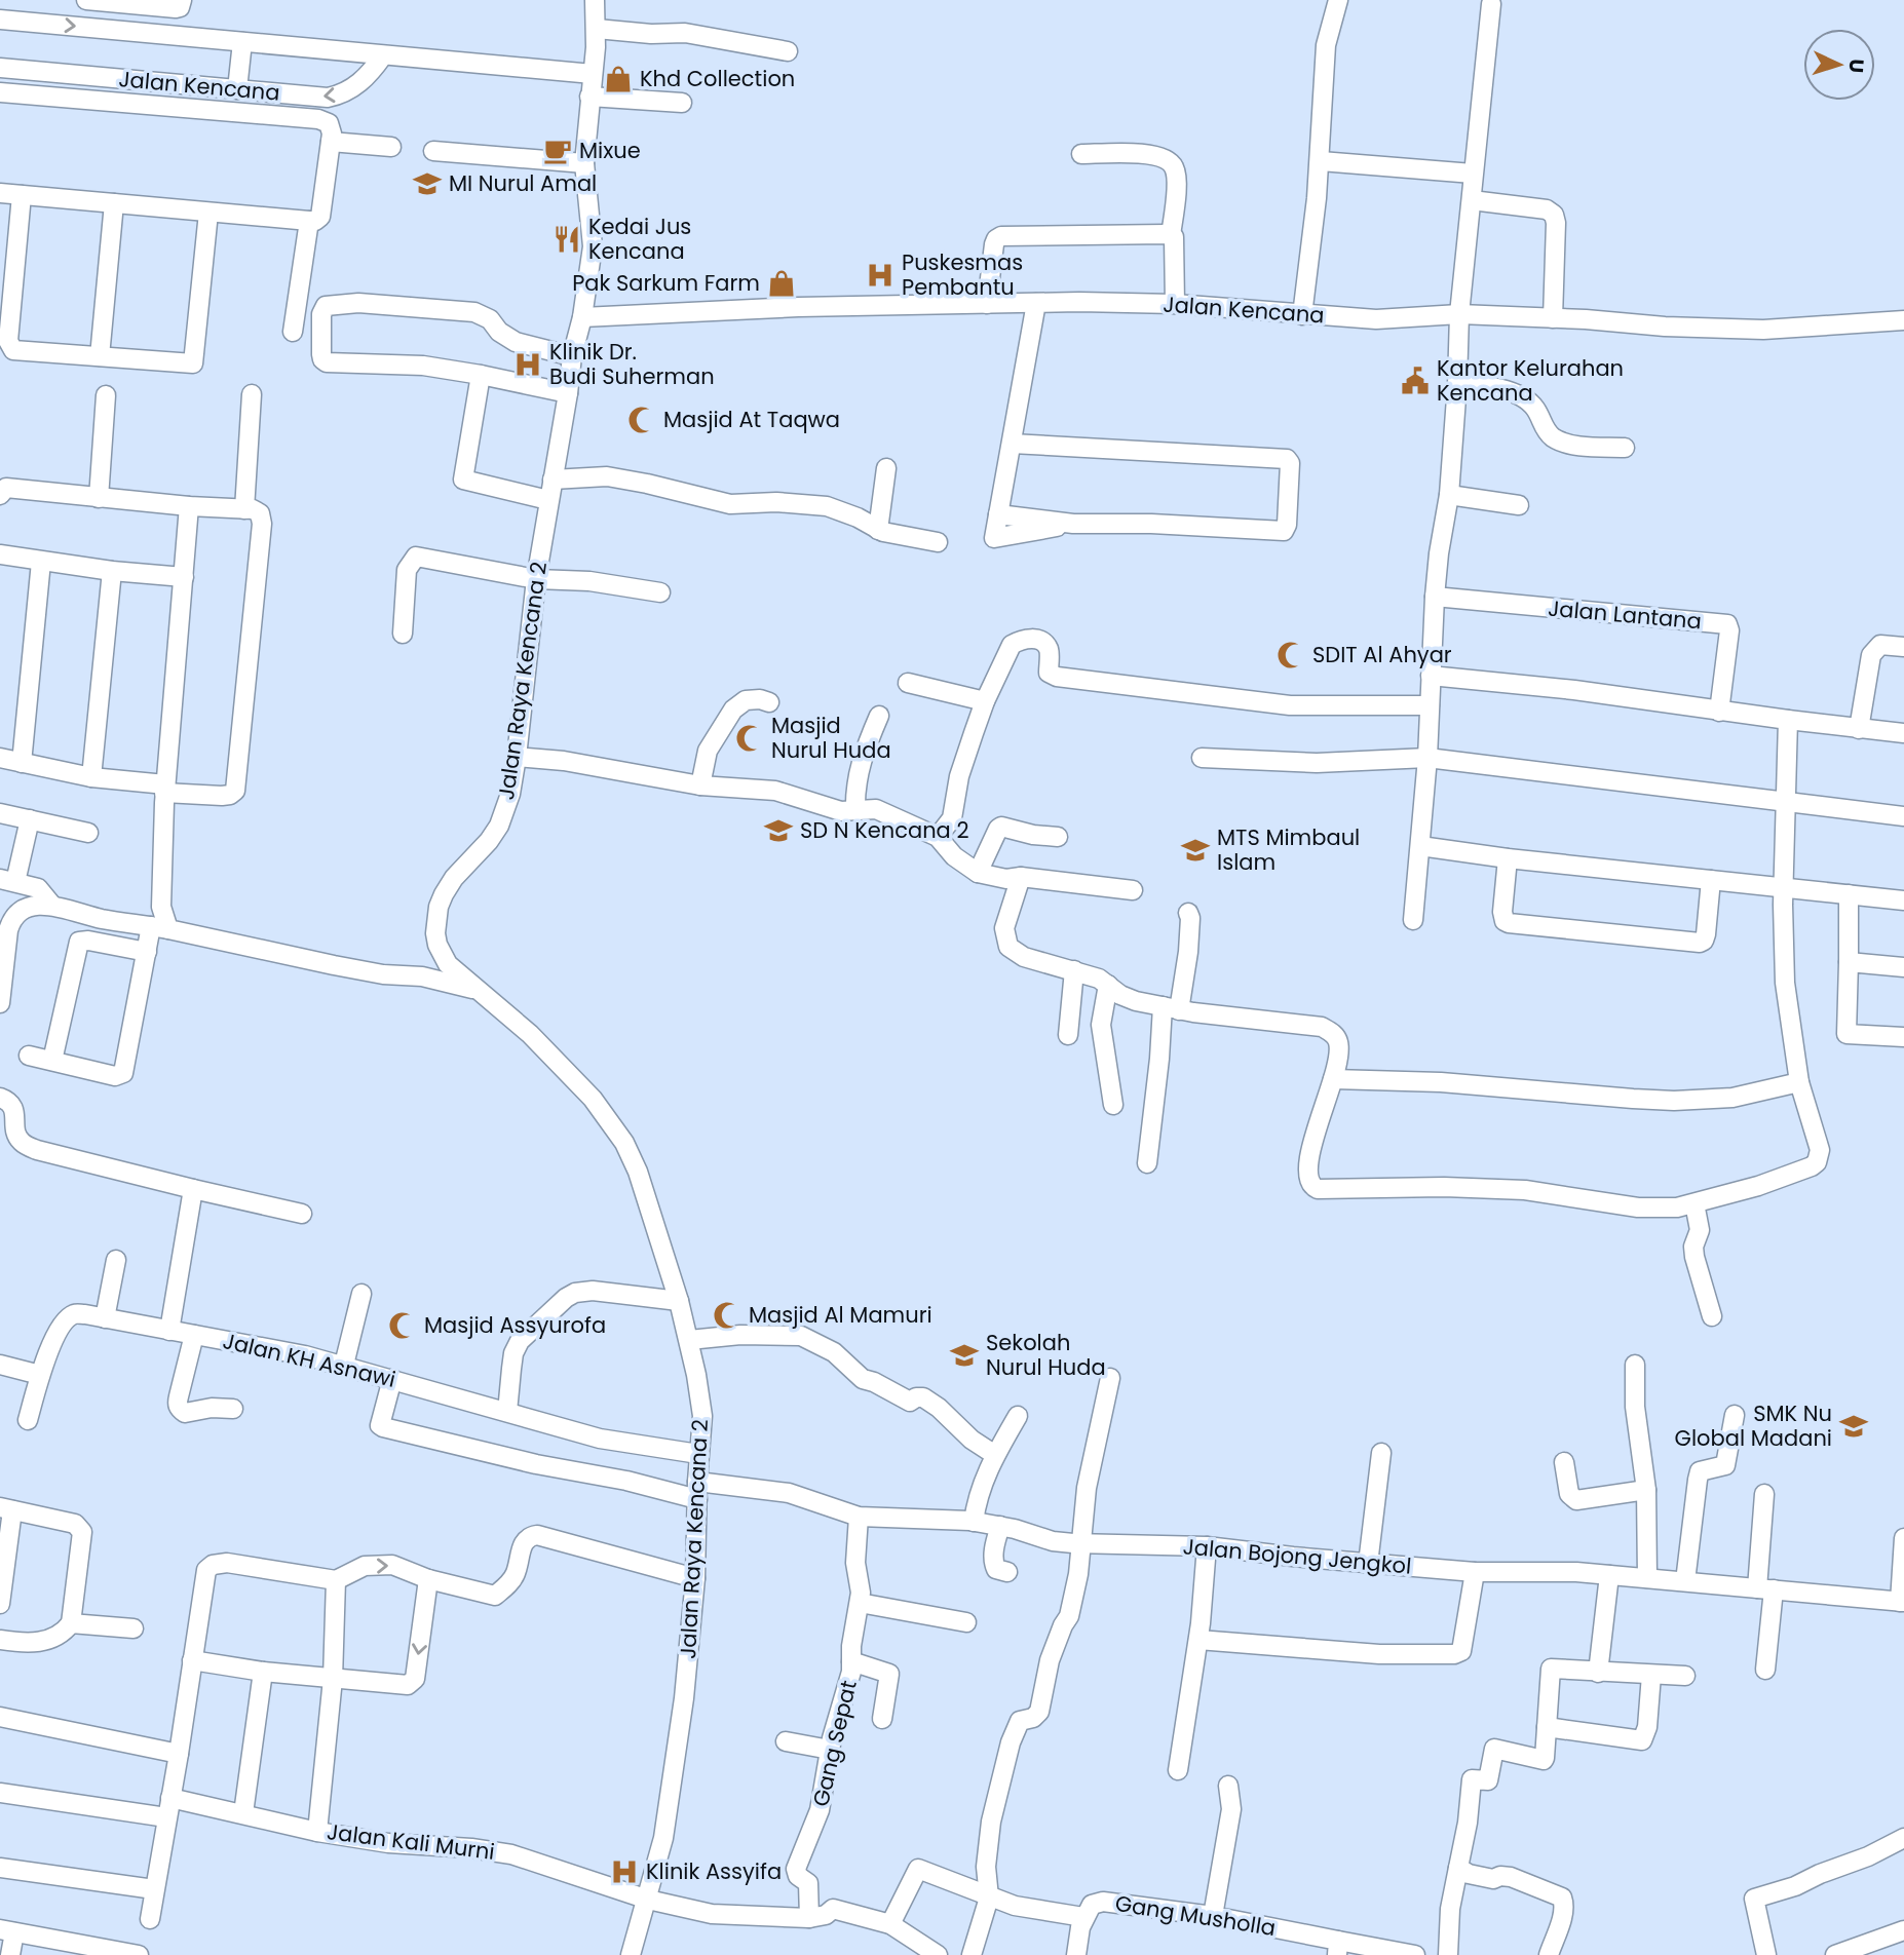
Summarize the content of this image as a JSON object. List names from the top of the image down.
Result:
{
  "streets": {
    "street": [
      "Jalan Kencana",
      "Jalan Lantana",
      "Jalan Raya Kencana 2",
      "Jalan KH Asnawi",
      "Jalan Bojong Jengkol",
      "Gang Sepat",
      "Jalan Kali Murni",
      "Gang Musholla"
    ]
  },
  "crossings": [
    ["Jalan Kencana", "Jalan Raya Kencana 2"],
    ["Jalan Raya Kencana 2", "Jalan KH Asnawi"],
    ["Jalan Raya Kencana 2", "Jalan Bojong Jengkol"],
    ["Jalan Raya Kencana 2", "Jalan Kali Murni"],
    ["Jalan KH Asnawi", "Jalan Bojong Jengkol"],
    ["Jalan Bojong Jengkol", "Gang Sepat"]
  ],
  "places": {
    "shop": ["Khd Collection", "Pak Sarkum Farm"],
    "cafe": ["Mixue"],
    "school or university": [
      "MI Nurul Amal",
      "SD N Kencana 2",
      "MTS Mimbaul Islam",
      "Sekolah Nurul Huda",
      "SMK Nu Global Madani"
    ],
    "restaurant": ["Kedai Jus Kencana"],
    "hospital": ["Puskesmas Pembantu", "Klinik Dr. Budi Suherman", "Klinik Assyifa"],
    "public building": ["Kantor Kelurahan Kencana"],
    "mosque": [
      "Masjid At Taqwa",
      "SDIT Al Ahyar",
      "Masjid Nurul Huda",
      "Masjid Al Mamuri",
      "Masjid Assyurofa"
    ]
  },
  "north": "right"
}
